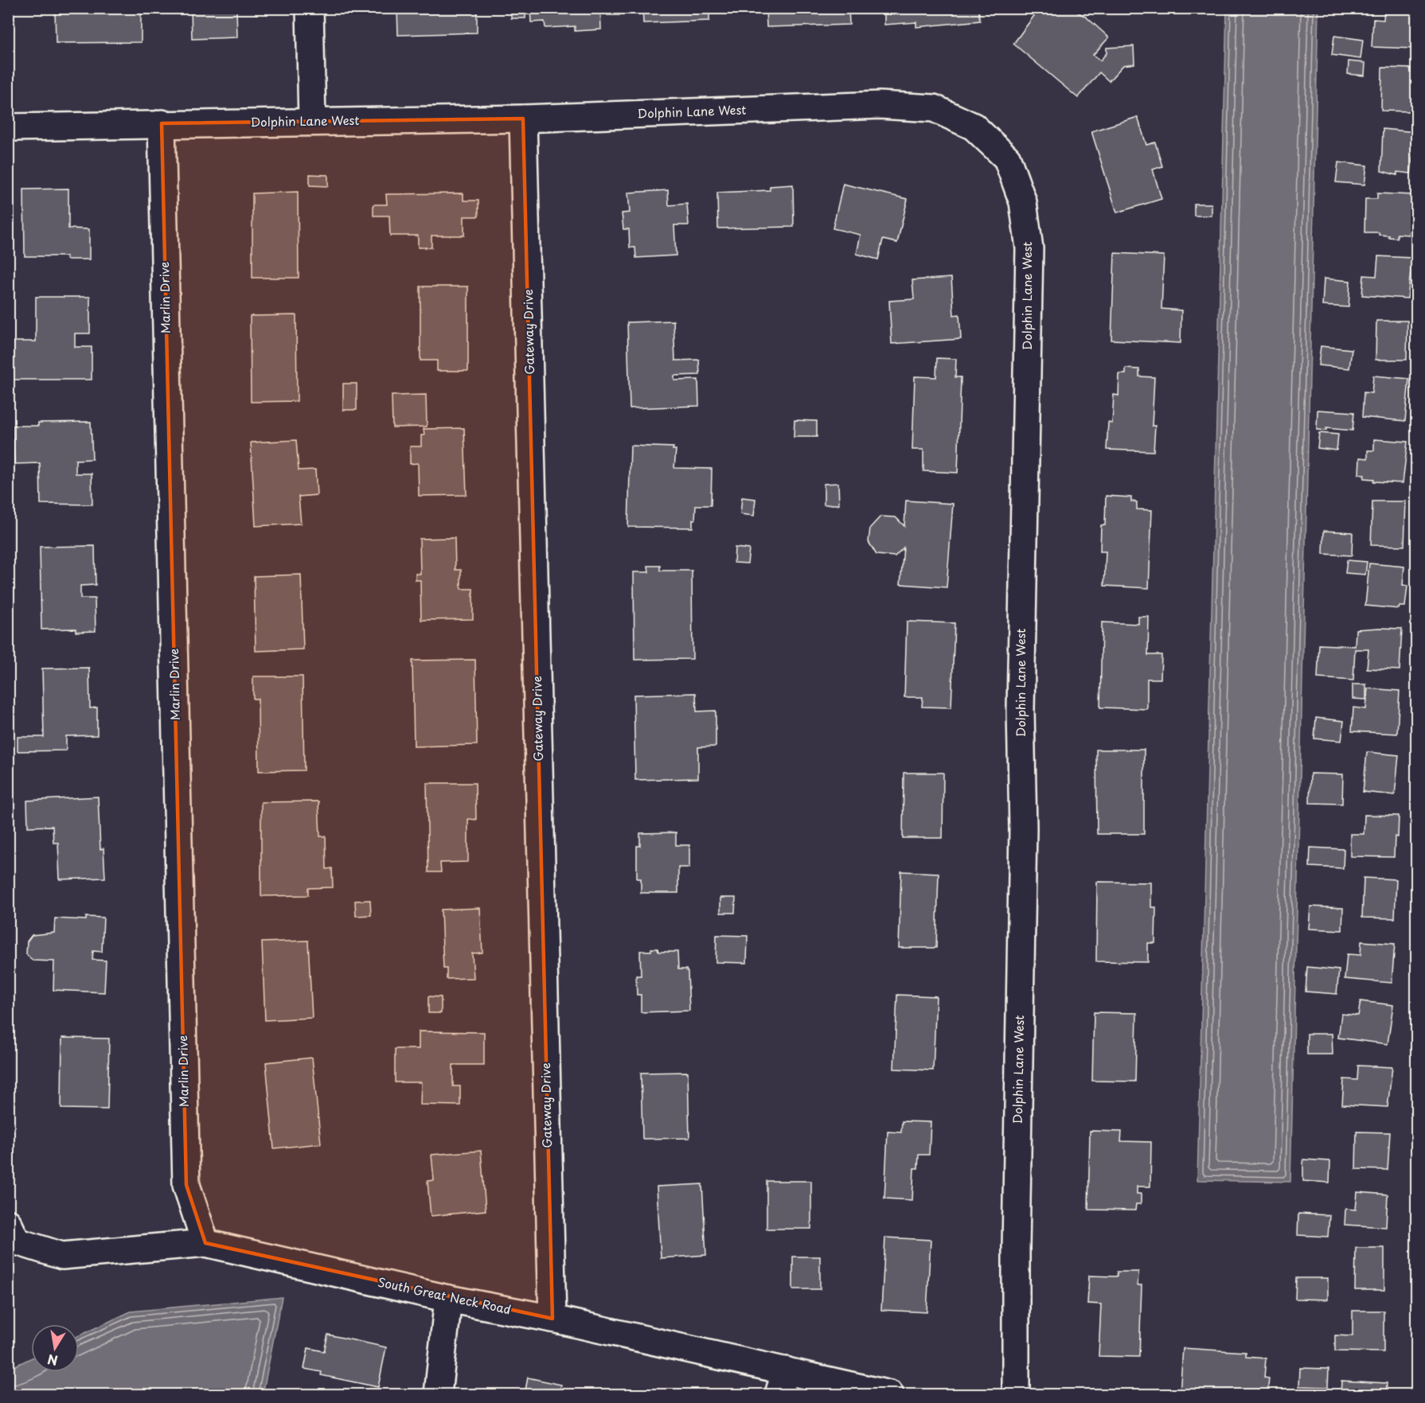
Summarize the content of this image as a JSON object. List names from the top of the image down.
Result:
{
  "streets": {
    "street": [
      "Dolphin Lane West",
      "Marlin Drive",
      "Gateway Drive",
      "South Great Neck Road"
    ]
  },
  "crossings": [
    ["Dolphin Lane West", "Marlin Drive"],
    ["Dolphin Lane West", "Gateway Drive"],
    ["Marlin Drive", "South Great Neck Road"],
    ["Gateway Drive", "South Great Neck Road"]
  ],
  "north": "bottom"
}
